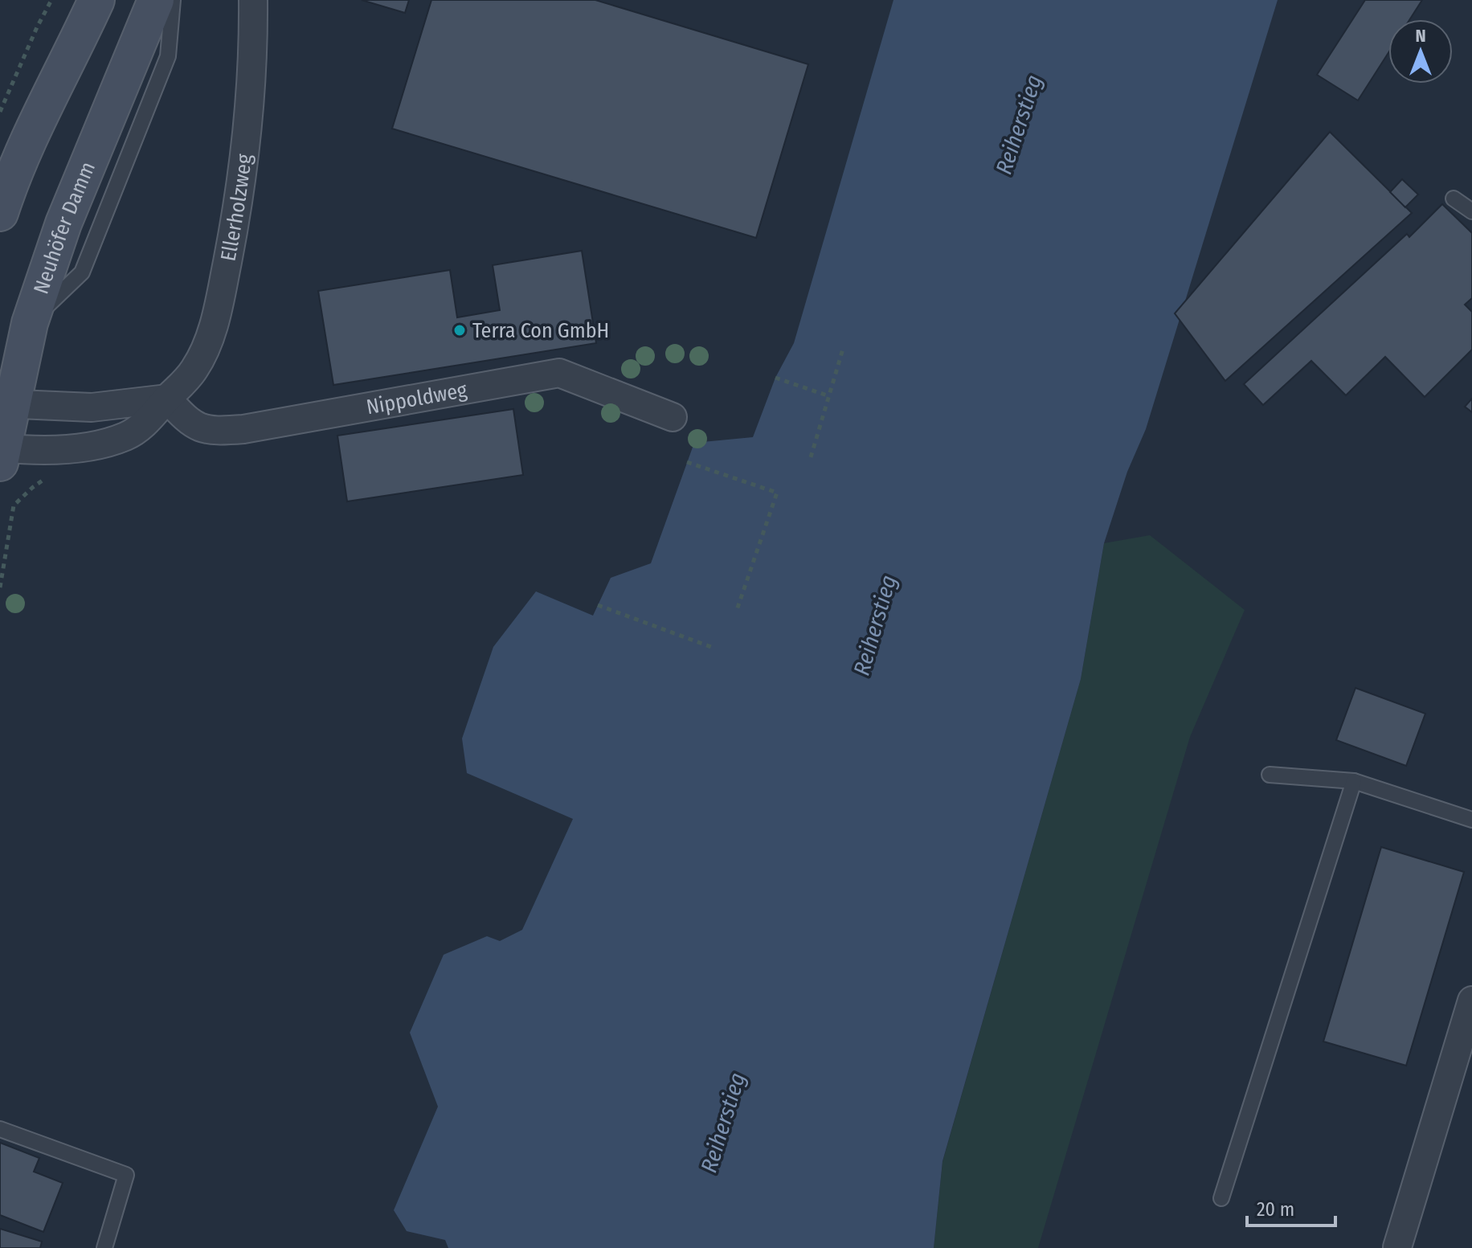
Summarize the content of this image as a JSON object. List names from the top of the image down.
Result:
{
  "streets": {
    "main road": ["Neuhöfer Damm"],
    "street": ["Ellerholzweg", "Nippoldweg"]
  },
  "crossings": [
    ["Ellerholzweg", "Neuhöfer Damm"],
    ["Ellerholzweg", "Nippoldweg"]
  ],
  "water": ["Reiherstieg"],
  "places": ["Terra Con GmbH"],
  "scale_bar": "20 m",
  "north": "top"
}
